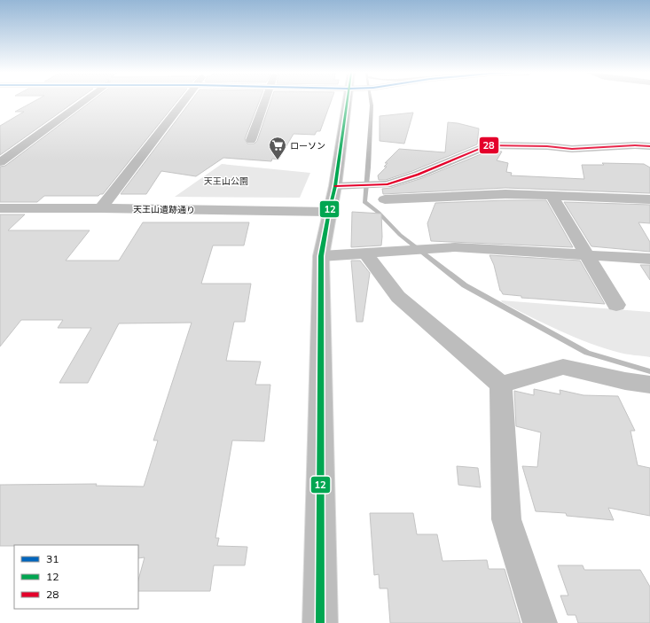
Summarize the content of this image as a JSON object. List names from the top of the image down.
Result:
{
  "streets": {
    "street": ["天王山遺跡通り"]
  },
  "parks": ["天王山公園"],
  "places": {
    "supermarket": ["ローソン"]
  },
  "lines": ["transit line 12", "transit line 28"],
  "legend": ["31", "12", "28"]
}
